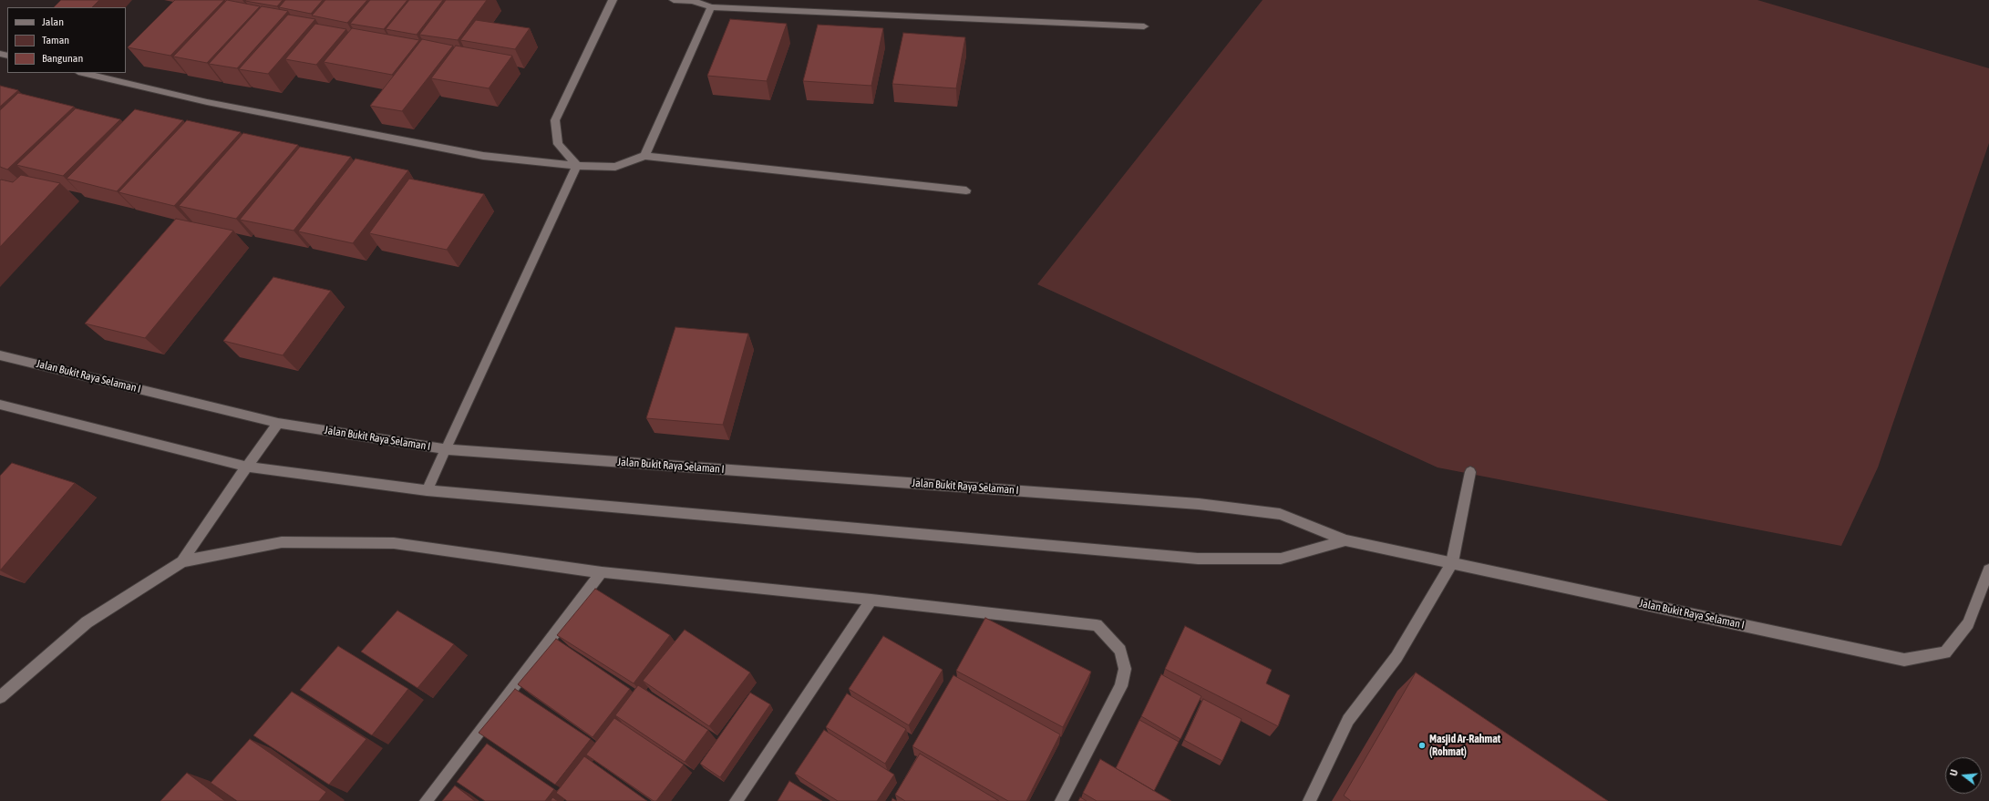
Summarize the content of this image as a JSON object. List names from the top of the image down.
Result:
{
  "streets": {
    "street": ["Jalan Bukit Raya Selaman I"]
  },
  "places": ["Masjid Ar-Rahmat (Rohmat)"],
  "legend": ["Jalan", "Taman", "Bangunan"],
  "north": "left"
}
